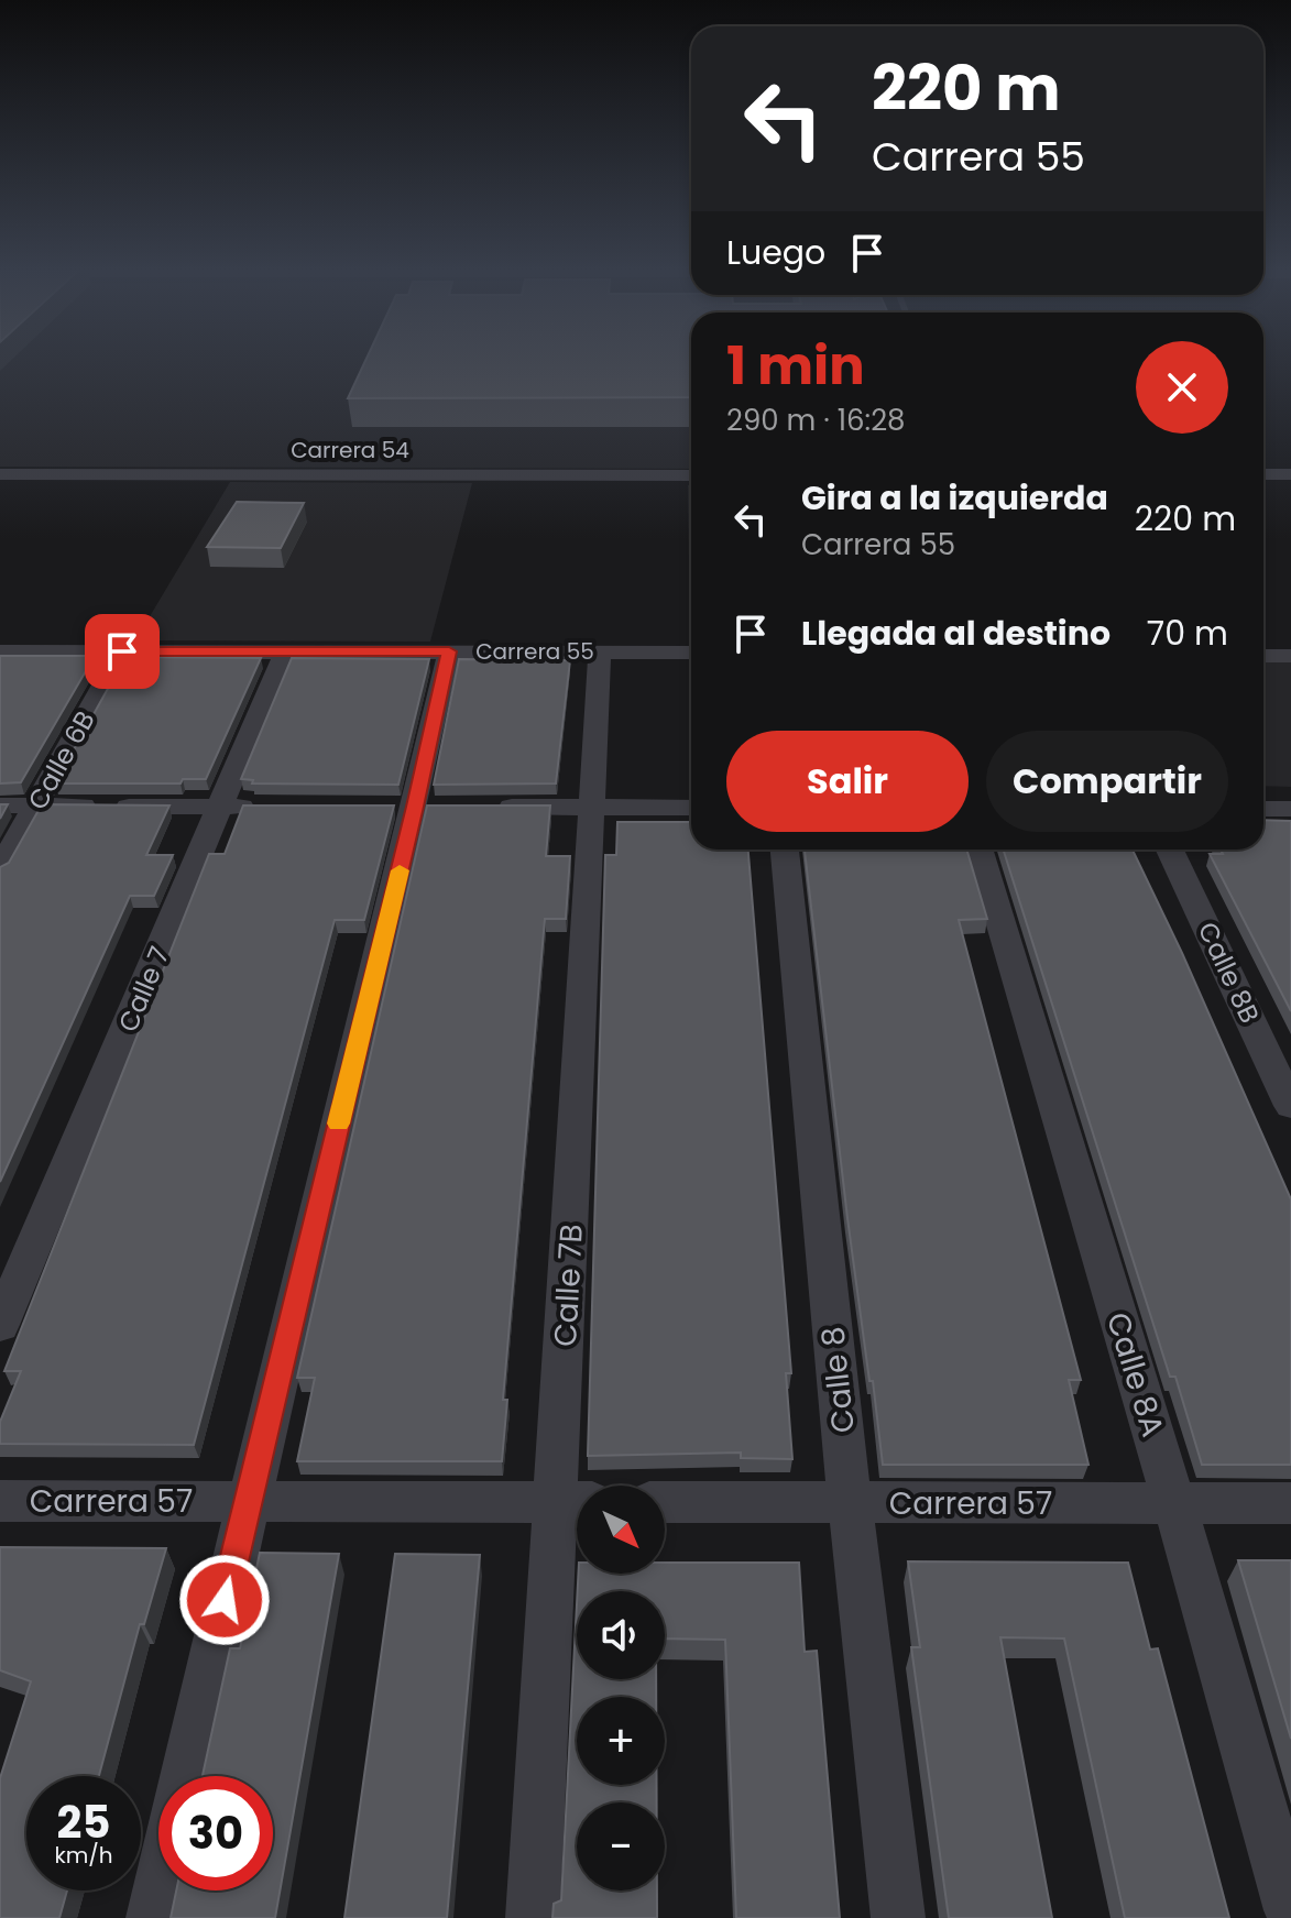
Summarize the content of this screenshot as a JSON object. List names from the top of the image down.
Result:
{
  "streets": {
    "street": [
      "Carrera 54",
      "Carrera 55",
      "Calle 6B",
      "Calle 8B",
      "Calle 7",
      "Calle 7B",
      "Calle 8A",
      "Calle 8",
      "Carrera 57"
    ]
  },
  "crossings": [
    ["Carrera 55", "Calle 6B"],
    ["Carrera 55", "Calle 7"],
    ["Carrera 55", "Calle 7B"],
    ["Calle 7B", "Carrera 57"],
    ["Calle 8A", "Carrera 57"],
    ["Calle 8", "Carrera 57"]
  ],
  "north": "bottom right",
  "page": {
    "turn": ["220 m", "Carrera 55"],
    "then": "Luego",
    "heading": ["1 min", "290 m · 16:28"],
    "list": [
      {
        "name": "Gira a la izquierda",
        "note": "Carrera 55",
        "value": "220 m"
      },
      {
        "name": "Llegada al destino",
        "value": "70 m"
      }
    ],
    "buttons": ["Salir", "Compartir"],
    "map_buttons": ["+", "−"],
    "speed": "25 km/h",
    "limit": "30"
  }
}
